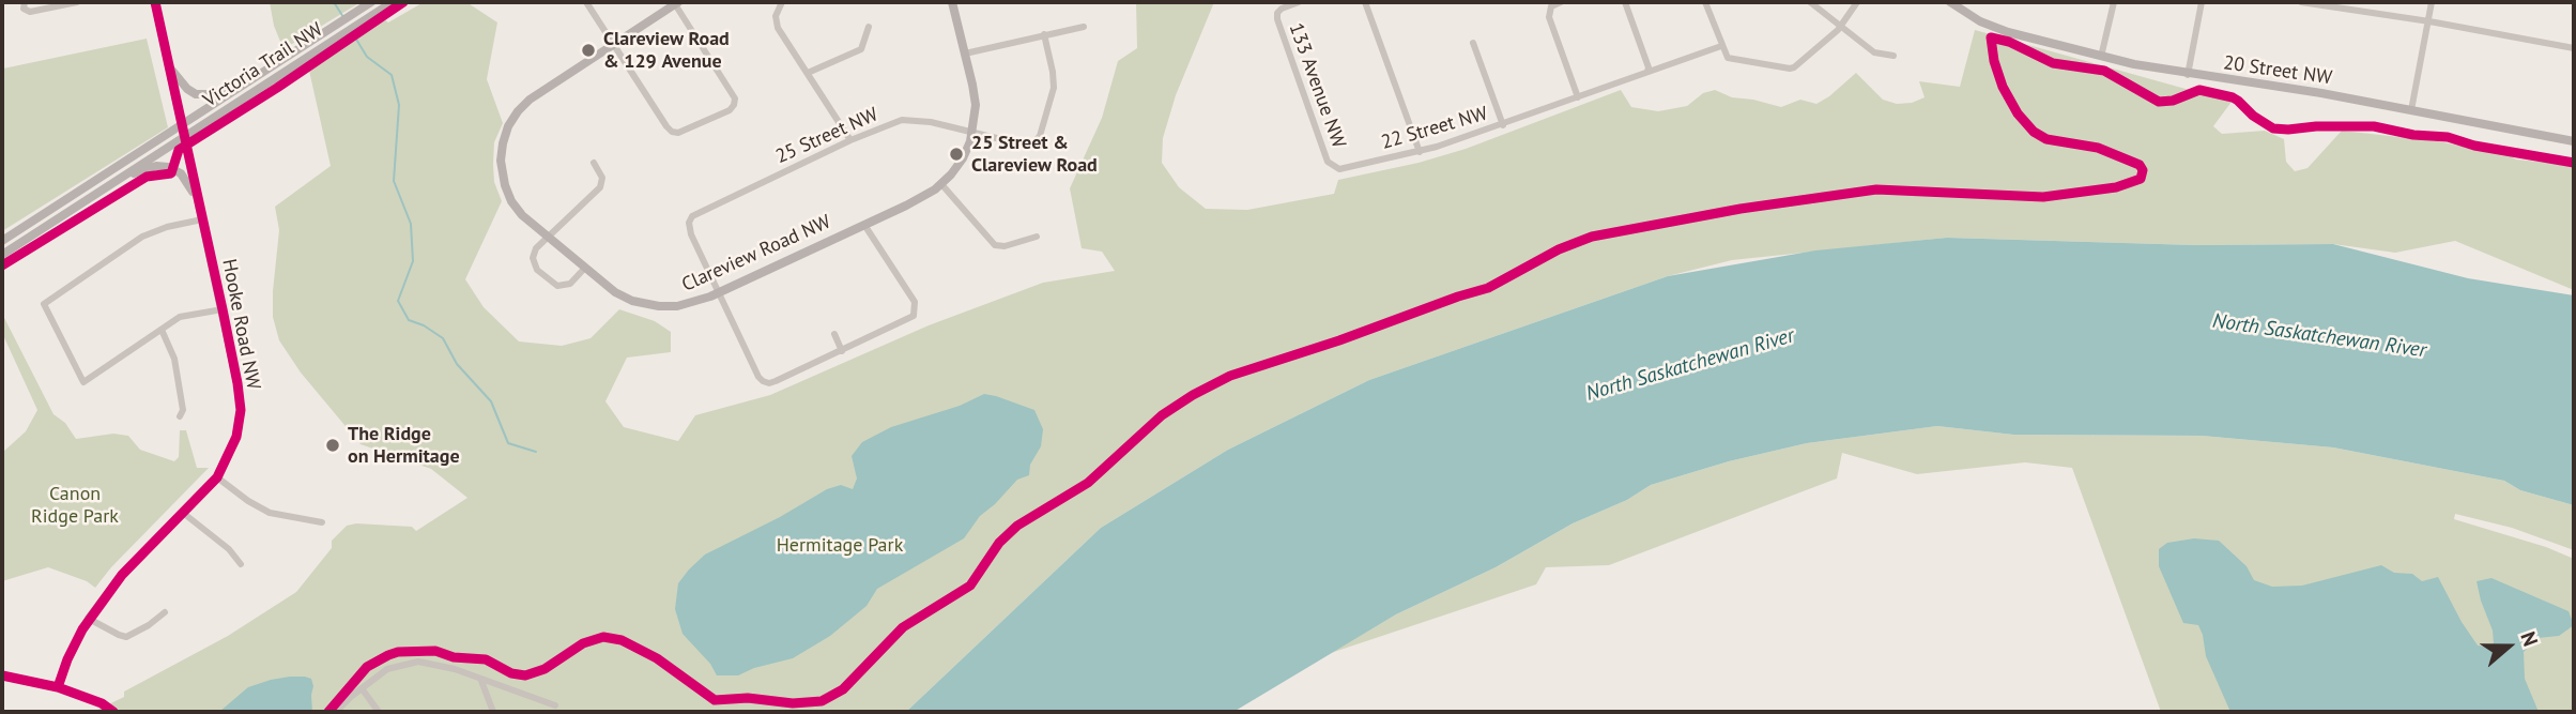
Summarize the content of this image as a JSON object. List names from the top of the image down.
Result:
{
  "streets": {
    "street": [
      "Victoria Trail NW",
      "20 Street NW",
      "133 Avenue NW",
      "22 Street NW",
      "25 Street NW",
      "Clareview Road NW",
      "Hooke Road NW"
    ]
  },
  "crossings": [
    ["Victoria Trail NW", "Hooke Road NW"],
    ["133 Avenue NW", "22 Street NW"],
    ["25 Street NW", "Clareview Road NW"]
  ],
  "water": ["North Saskatchewan River"],
  "parks": ["Canon Ridge Park", "Hermitage Park"],
  "places": ["Clareview Road & 129 Avenue", "25 Street & Clareview Road", "The Ridge on Hermitage"],
  "north": "right"
}
